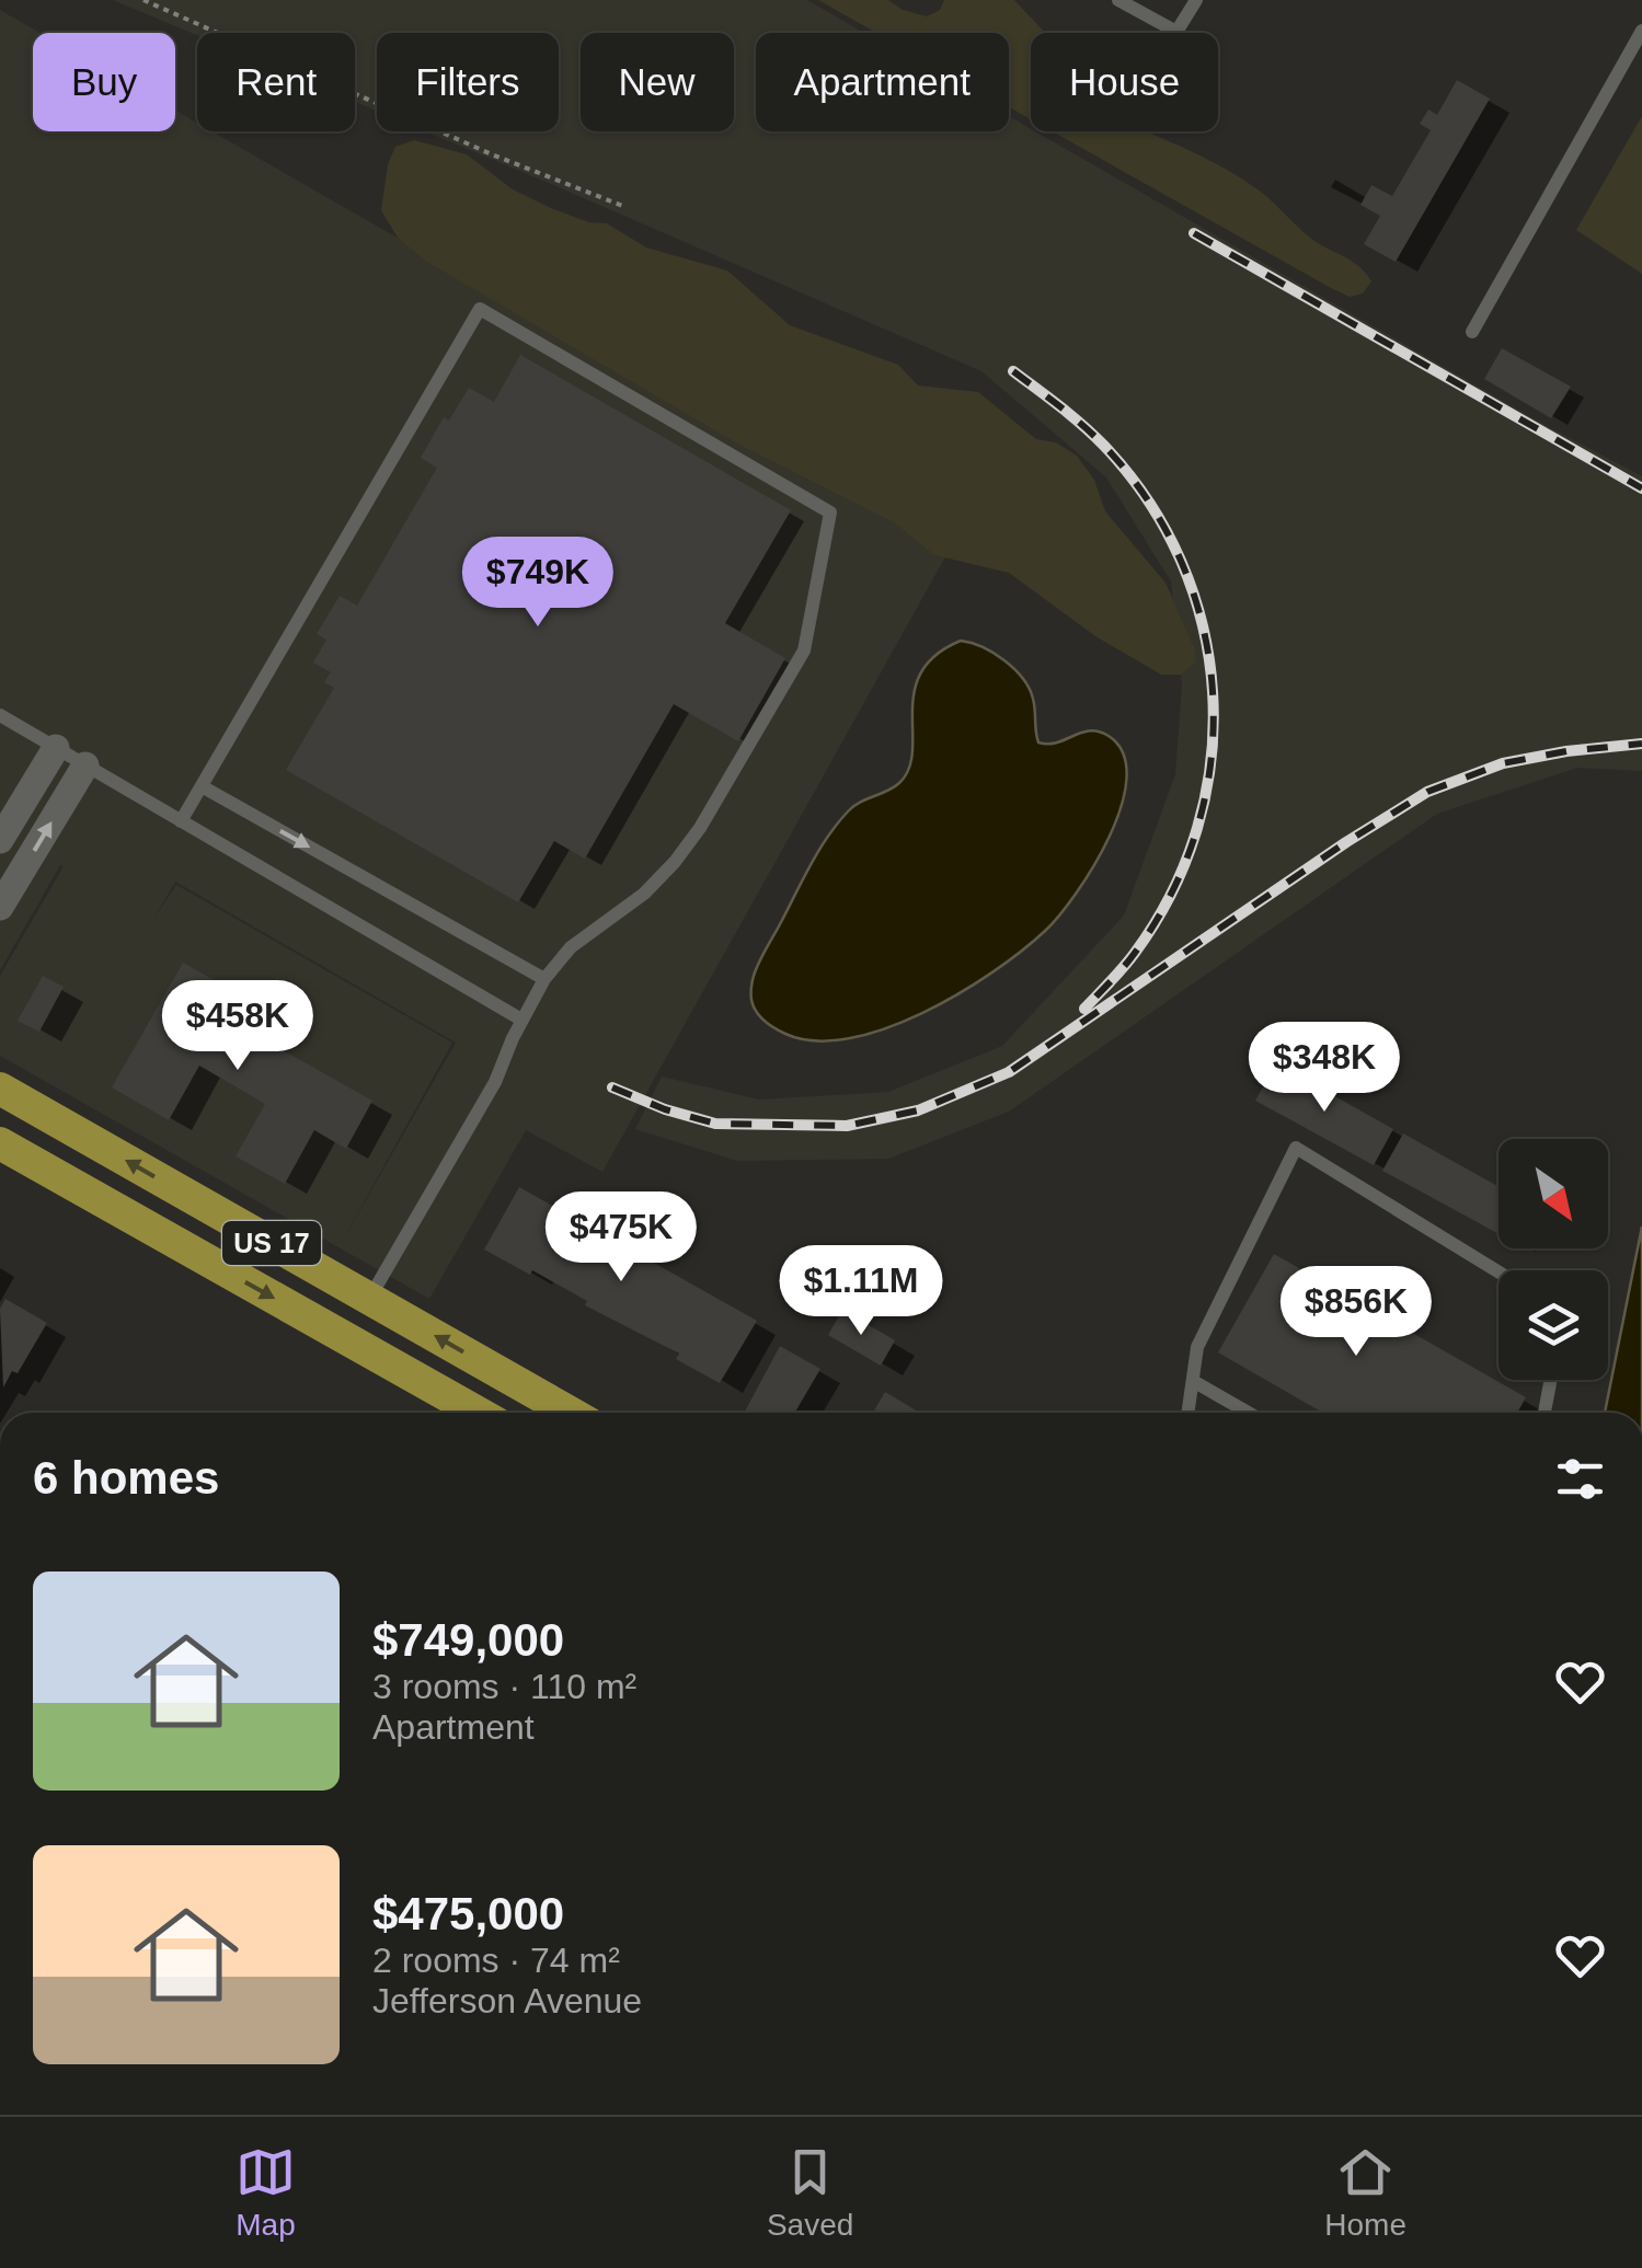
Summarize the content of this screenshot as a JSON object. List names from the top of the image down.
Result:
{
  "streets": {
    "main road": ["US 17"]
  },
  "north": "bottom right",
  "page": {
    "chip": [
      "Buy",
      "Rent",
      "Filters",
      "New",
      "Apartment",
      "House"
    ],
    "price": [
      "$749K",
      "$458K",
      "$348K",
      "$475K",
      "$1.11M",
      "$856K"
    ],
    "heading": "6 homes",
    "list": [
      {
        "name": "$749,000",
        "note": "3 rooms · 110 m² · Apartment"
      },
      {
        "name": "$475,000",
        "note": "2 rooms · 74 m² · Jefferson Avenue"
      }
    ],
    "tabs": ["Map", "Saved", "Home"]
  }
}
